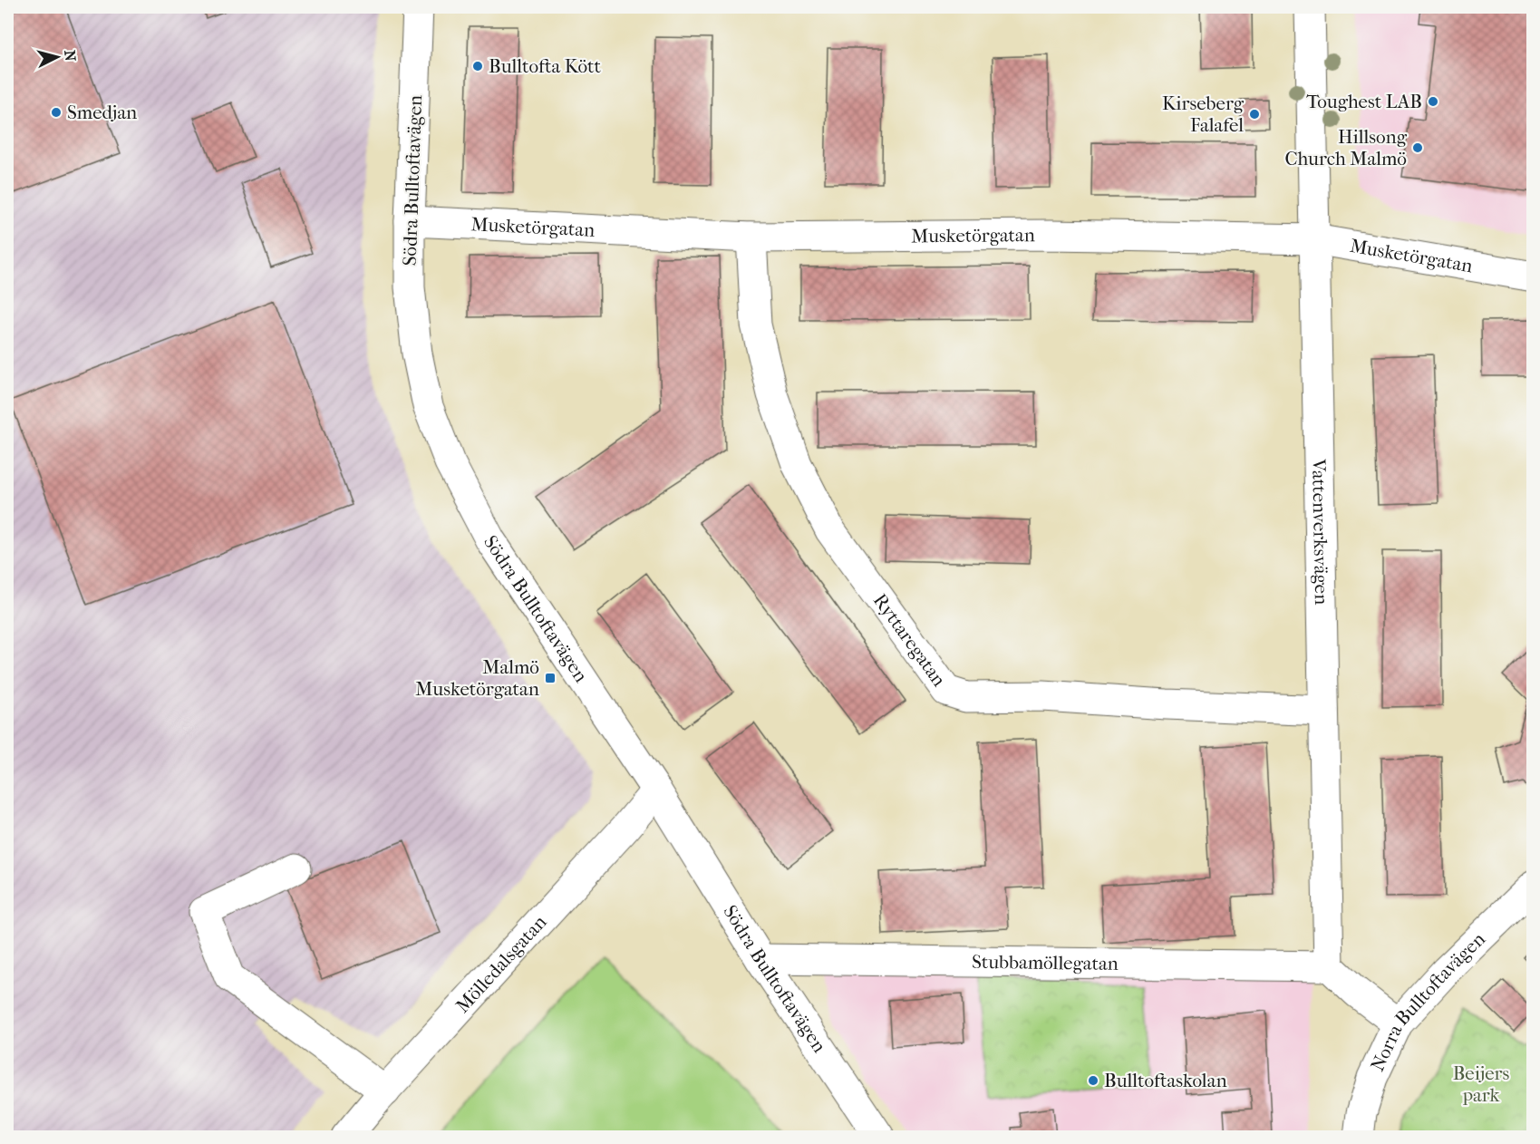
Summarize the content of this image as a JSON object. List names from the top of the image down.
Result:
{
  "streets": {
    "street": [
      "Södra Bulltoftavägen",
      "Musketörgatan",
      "Vattenverksvägen",
      "Ryttaregatan",
      "Stubbamöllegatan",
      "Mölledalsgatan",
      "Norra Bulltoftavägen"
    ]
  },
  "crossings": [
    ["Södra Bulltoftavägen", "Musketörgatan"],
    ["Södra Bulltoftavägen", "Stubbamöllegatan"],
    ["Södra Bulltoftavägen", "Mölledalsgatan"],
    ["Musketörgatan", "Vattenverksvägen"],
    ["Musketörgatan", "Ryttaregatan"],
    ["Vattenverksvägen", "Ryttaregatan"],
    ["Vattenverksvägen", "Stubbamöllegatan"]
  ],
  "parks": ["Beijers park"],
  "places": {
    "other": [
      "Bulltofta Kött",
      "Toughest LAB",
      "Smedjan",
      "Kirseberg Falafel",
      "Hillsong Church Malmö",
      "Bulltoftaskolan"
    ],
    "transit": ["Malmö Musketörgatan"]
  },
  "north": "right"
}
